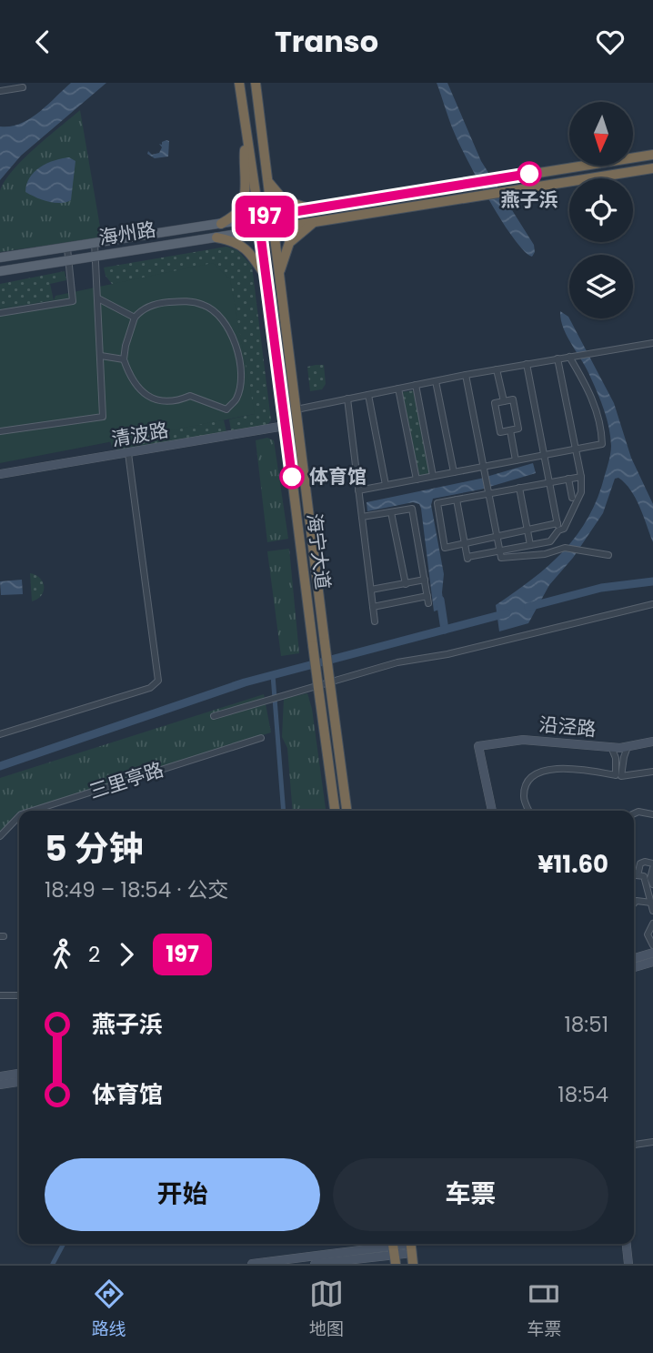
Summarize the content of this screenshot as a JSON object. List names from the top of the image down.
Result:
{
  "streets": {
    "highway": ["海宁大道"],
    "main road": ["海州路"],
    "street": ["清波路", "沿泾路", "三里亭路"]
  },
  "crossings": [
    ["海州路", "海宁大道"],
    ["清波路", "海宁大道"]
  ],
  "places": ["燕子浜", "体育馆"],
  "lines": ["bus line 197"],
  "north": "bottom",
  "page": {
    "header": "Transo",
    "on_map": "197",
    "heading": ["5 分钟", "18:49 – 18:54 · 公交", "¥11.60"],
    "legs": ["2", "197"],
    "list": [
      {
        "name": "燕子浜",
        "value": "18:51"
      },
      {
        "name": "体育馆",
        "value": "18:54"
      }
    ],
    "buttons": ["开始", "车票"],
    "tabs": ["路线", "地图", "车票"]
  }
}
